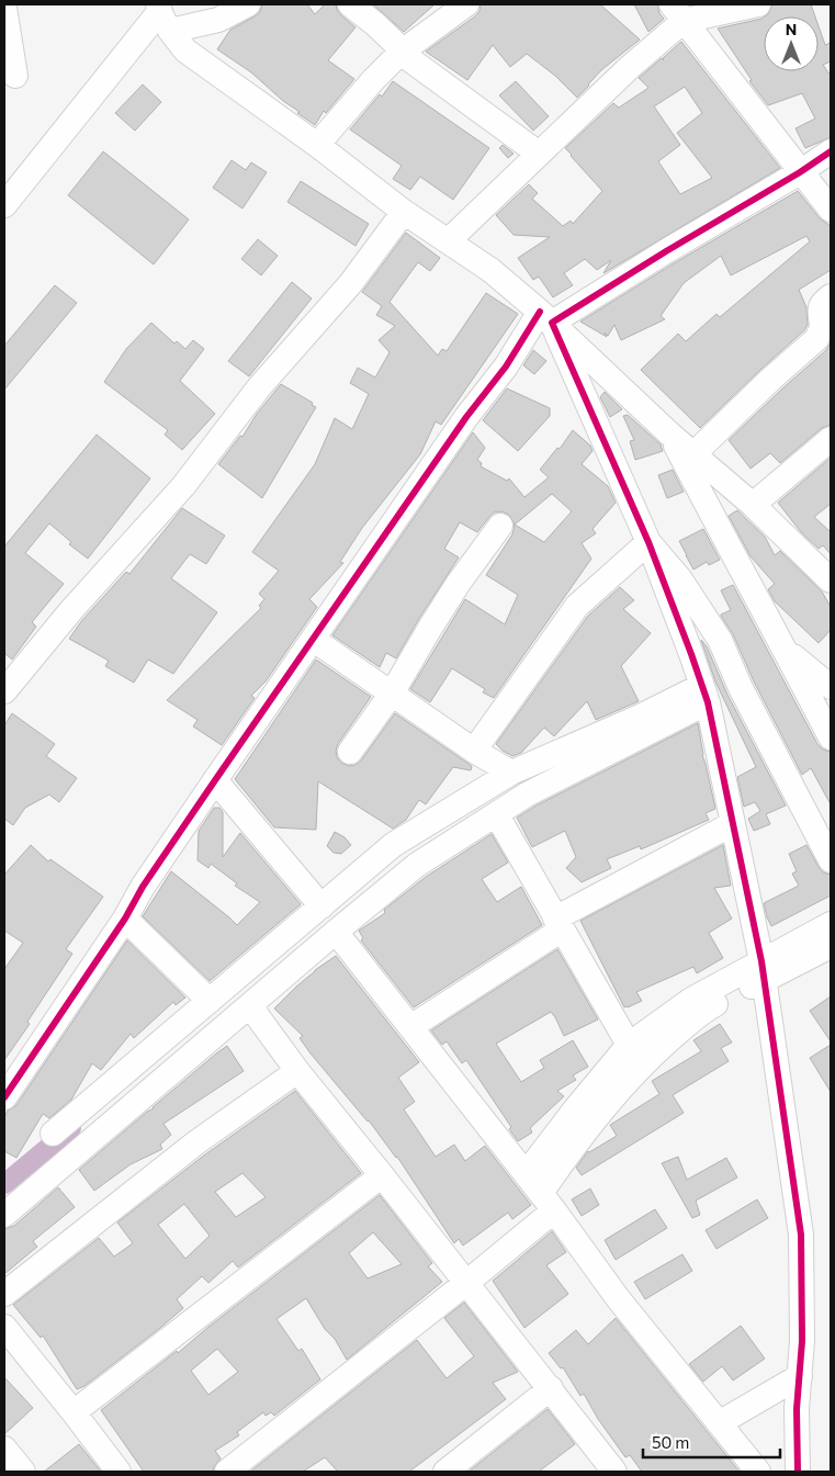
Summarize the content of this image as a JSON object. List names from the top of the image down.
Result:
{
  "scale_bar": "50 m",
  "north": "top"
}
